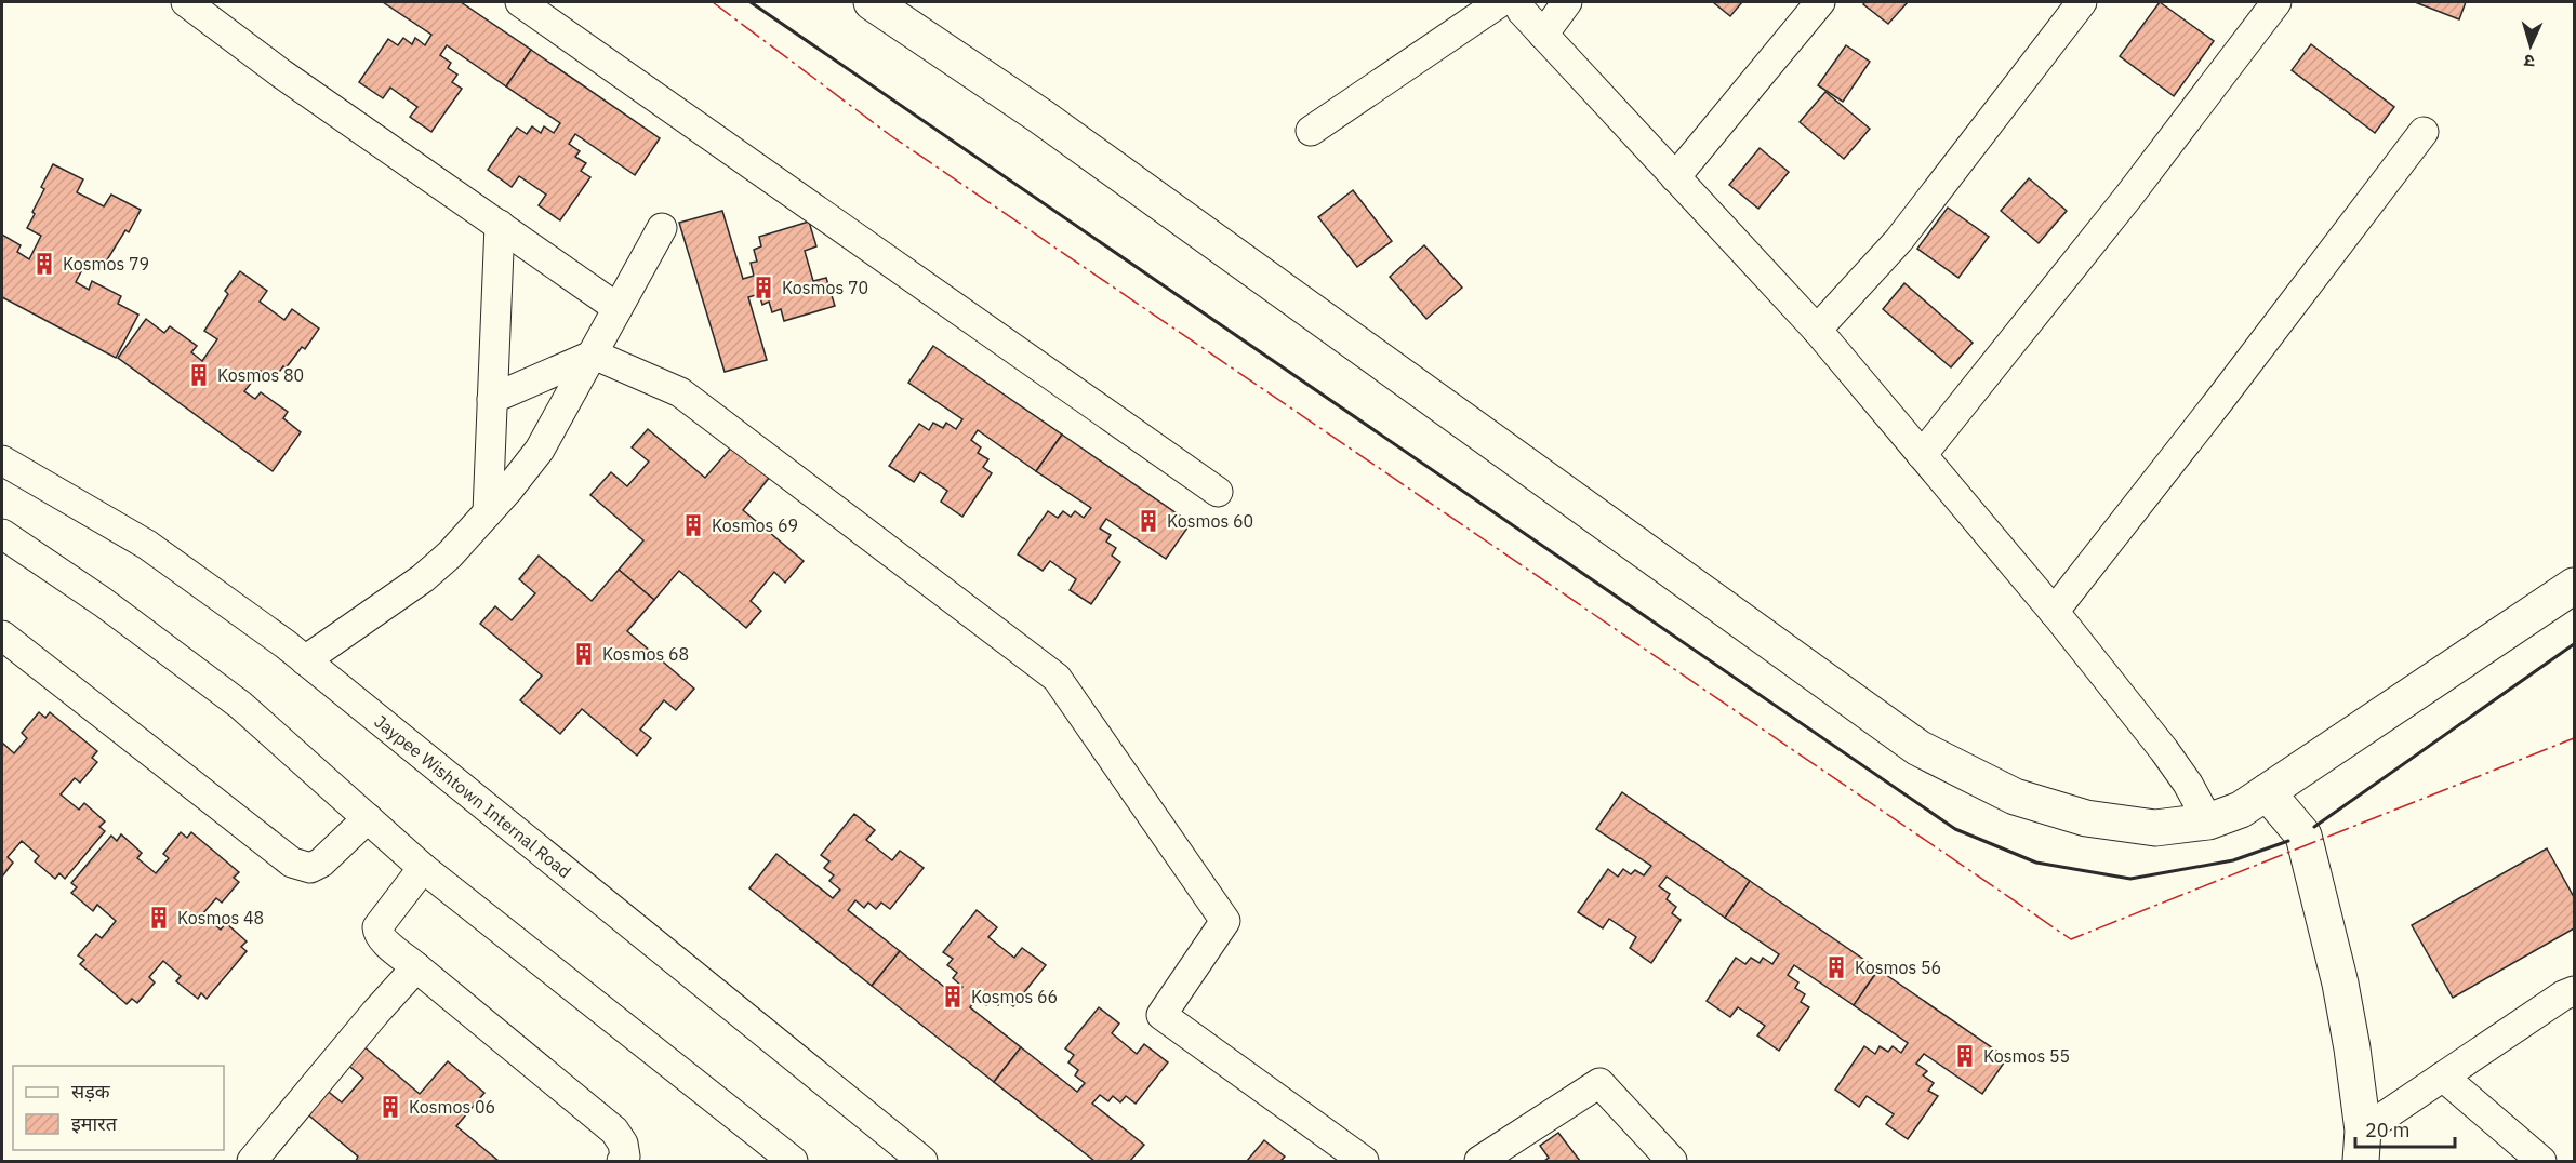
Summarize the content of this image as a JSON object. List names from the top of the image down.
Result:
{
  "streets": {
    "street": ["Jaypee Wishtown Internal Road"]
  },
  "places": {
    "building": [
      "Kosmos 79",
      "Kosmos 70",
      "Kosmos 80",
      "Kosmos 60",
      "Kosmos 69",
      "Kosmos 68",
      "Kosmos 48",
      "Kosmos 56",
      "Kosmos 66",
      "Kosmos 55",
      "Kosmos 06"
    ]
  },
  "legend": ["सड़क", "इमारत"],
  "scale_bar": "20 m",
  "north": "bottom"
}
